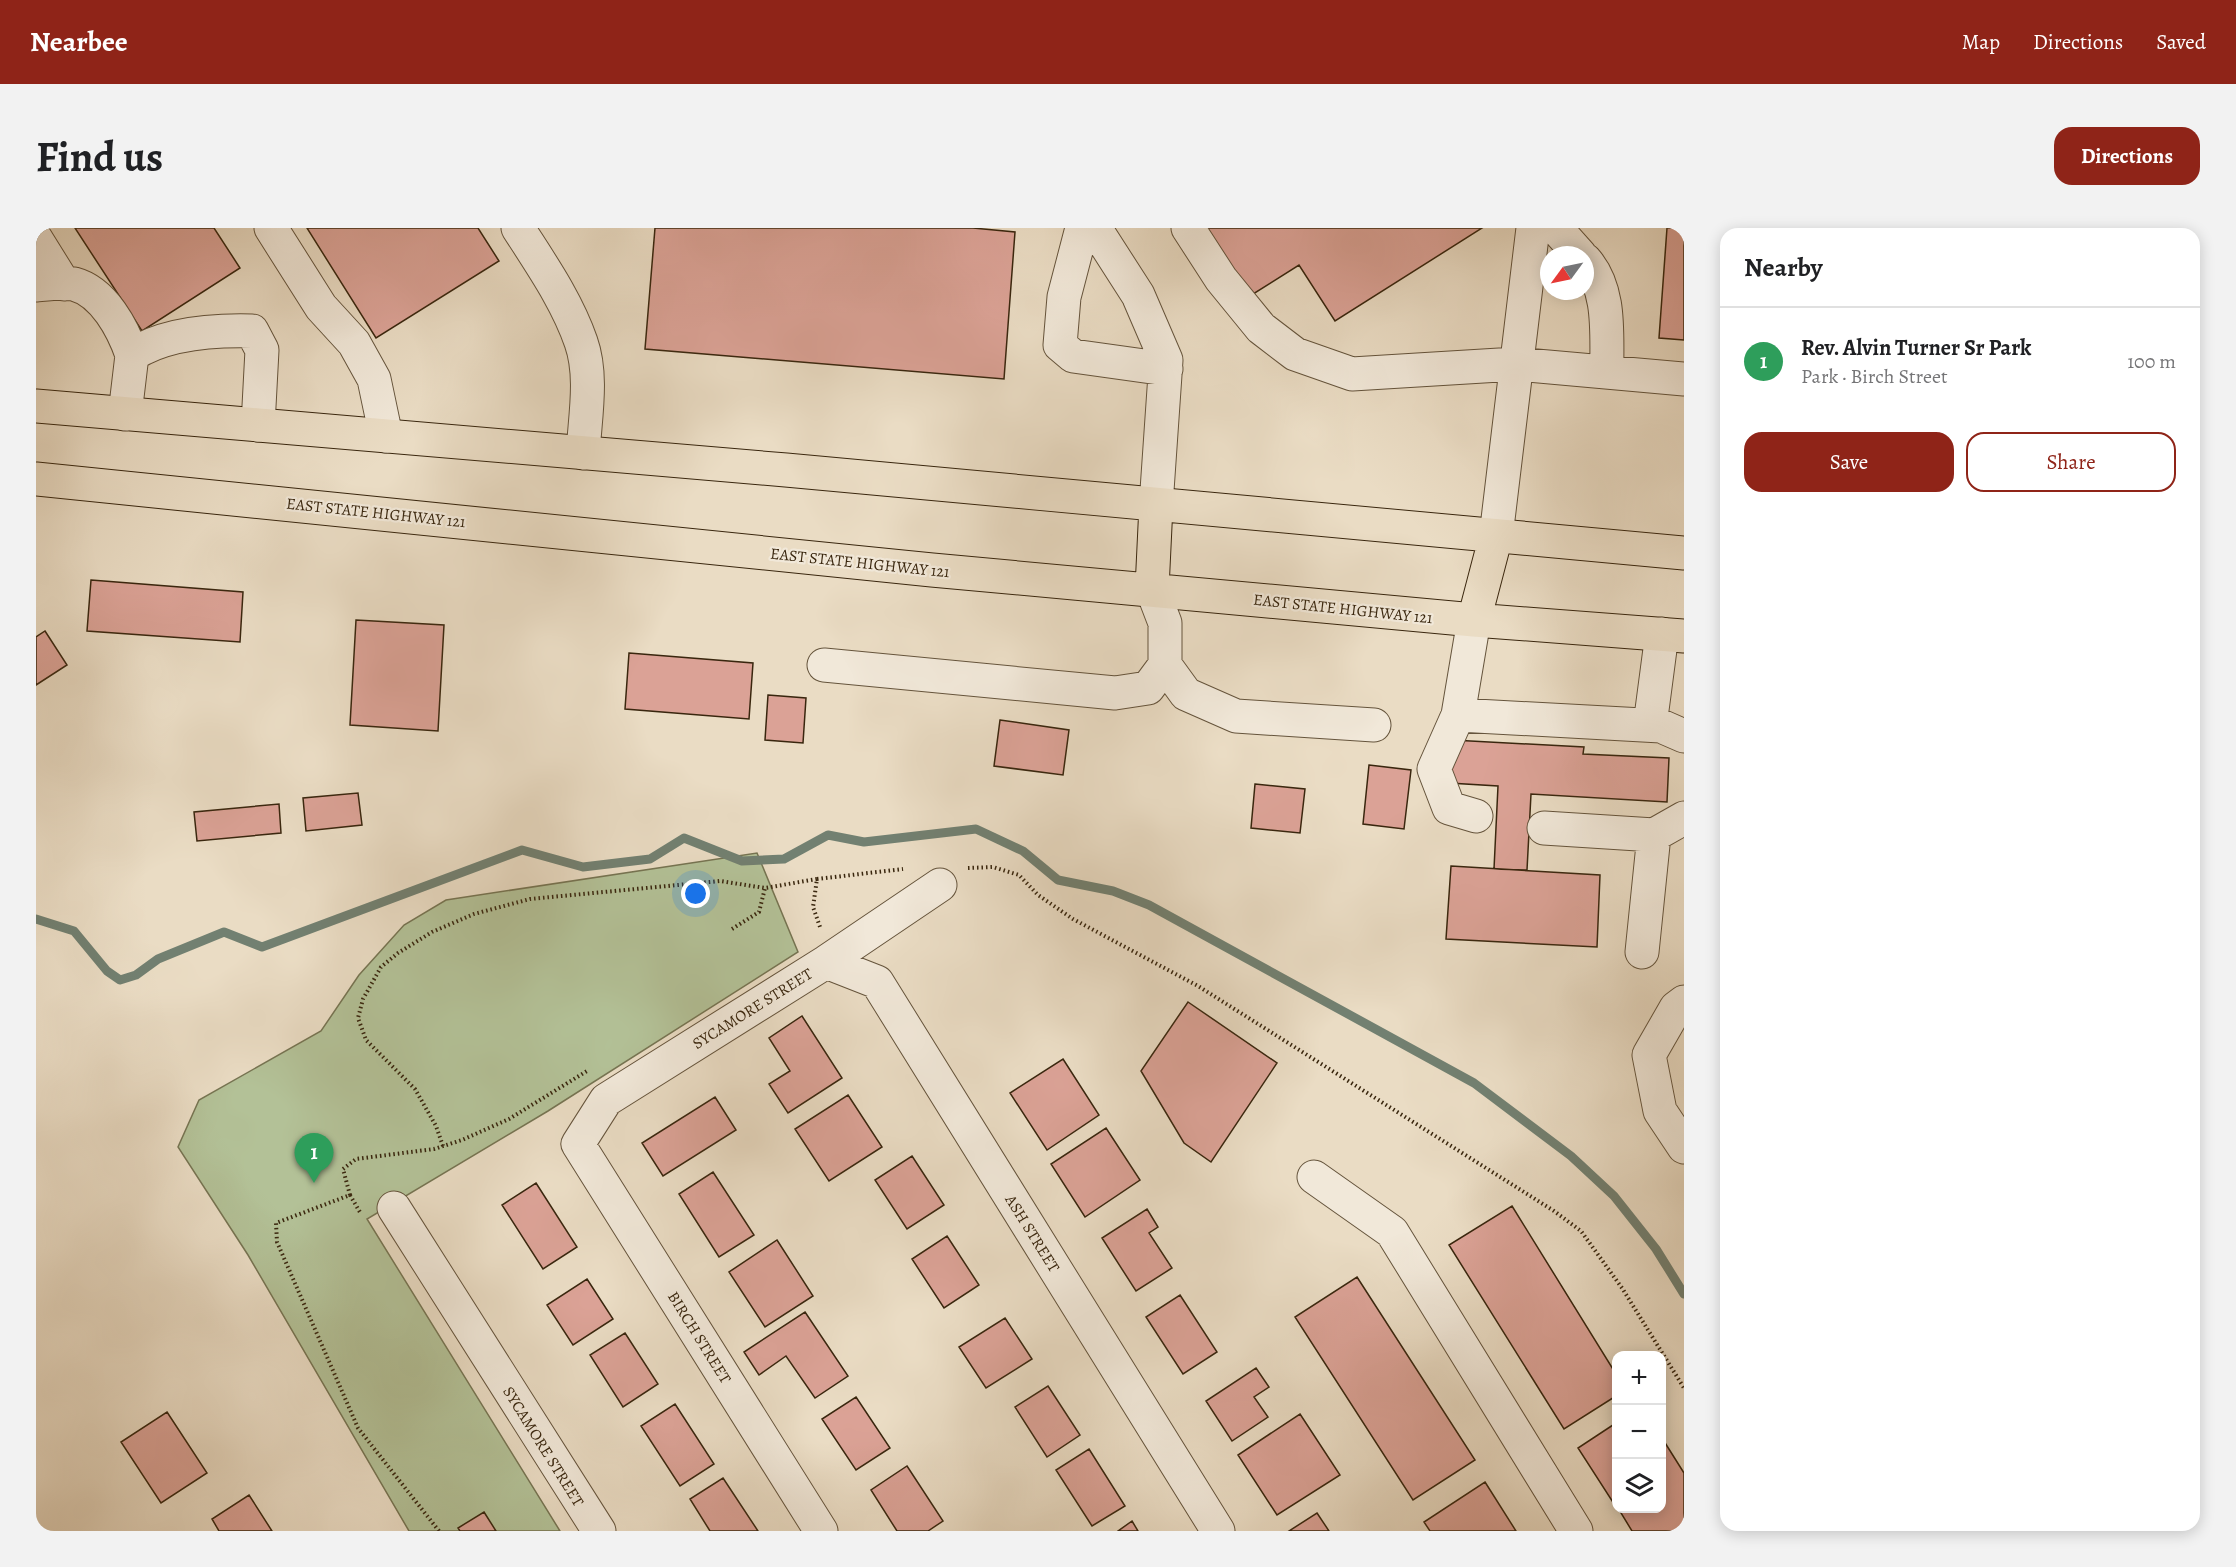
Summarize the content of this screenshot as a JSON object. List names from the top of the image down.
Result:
{
  "streets": {
    "main road": ["EAST STATE HIGHWAY 121"],
    "street": ["SYCAMORE STREET", "ASH STREET", "BIRCH STREET"]
  },
  "crossings": [
    ["SYCAMORE STREET", "ASH STREET"],
    ["SYCAMORE STREET", "BIRCH STREET"]
  ],
  "north": "bottom left",
  "page": {
    "header": "Nearbee",
    "nav": ["Map", "Directions", "Saved"],
    "buttons": [
      "Directions",
      ["Save", "Share"]
    ],
    "title": "Find us",
    "heading": "Nearby",
    "list": [
      {
        "mark": "1",
        "name": "Rev. Alvin Turner Sr Park",
        "note": "Park · Birch Street",
        "value": "100 m"
      }
    ],
    "pins": "1",
    "map_buttons": ["+", "−"]
  }
}
